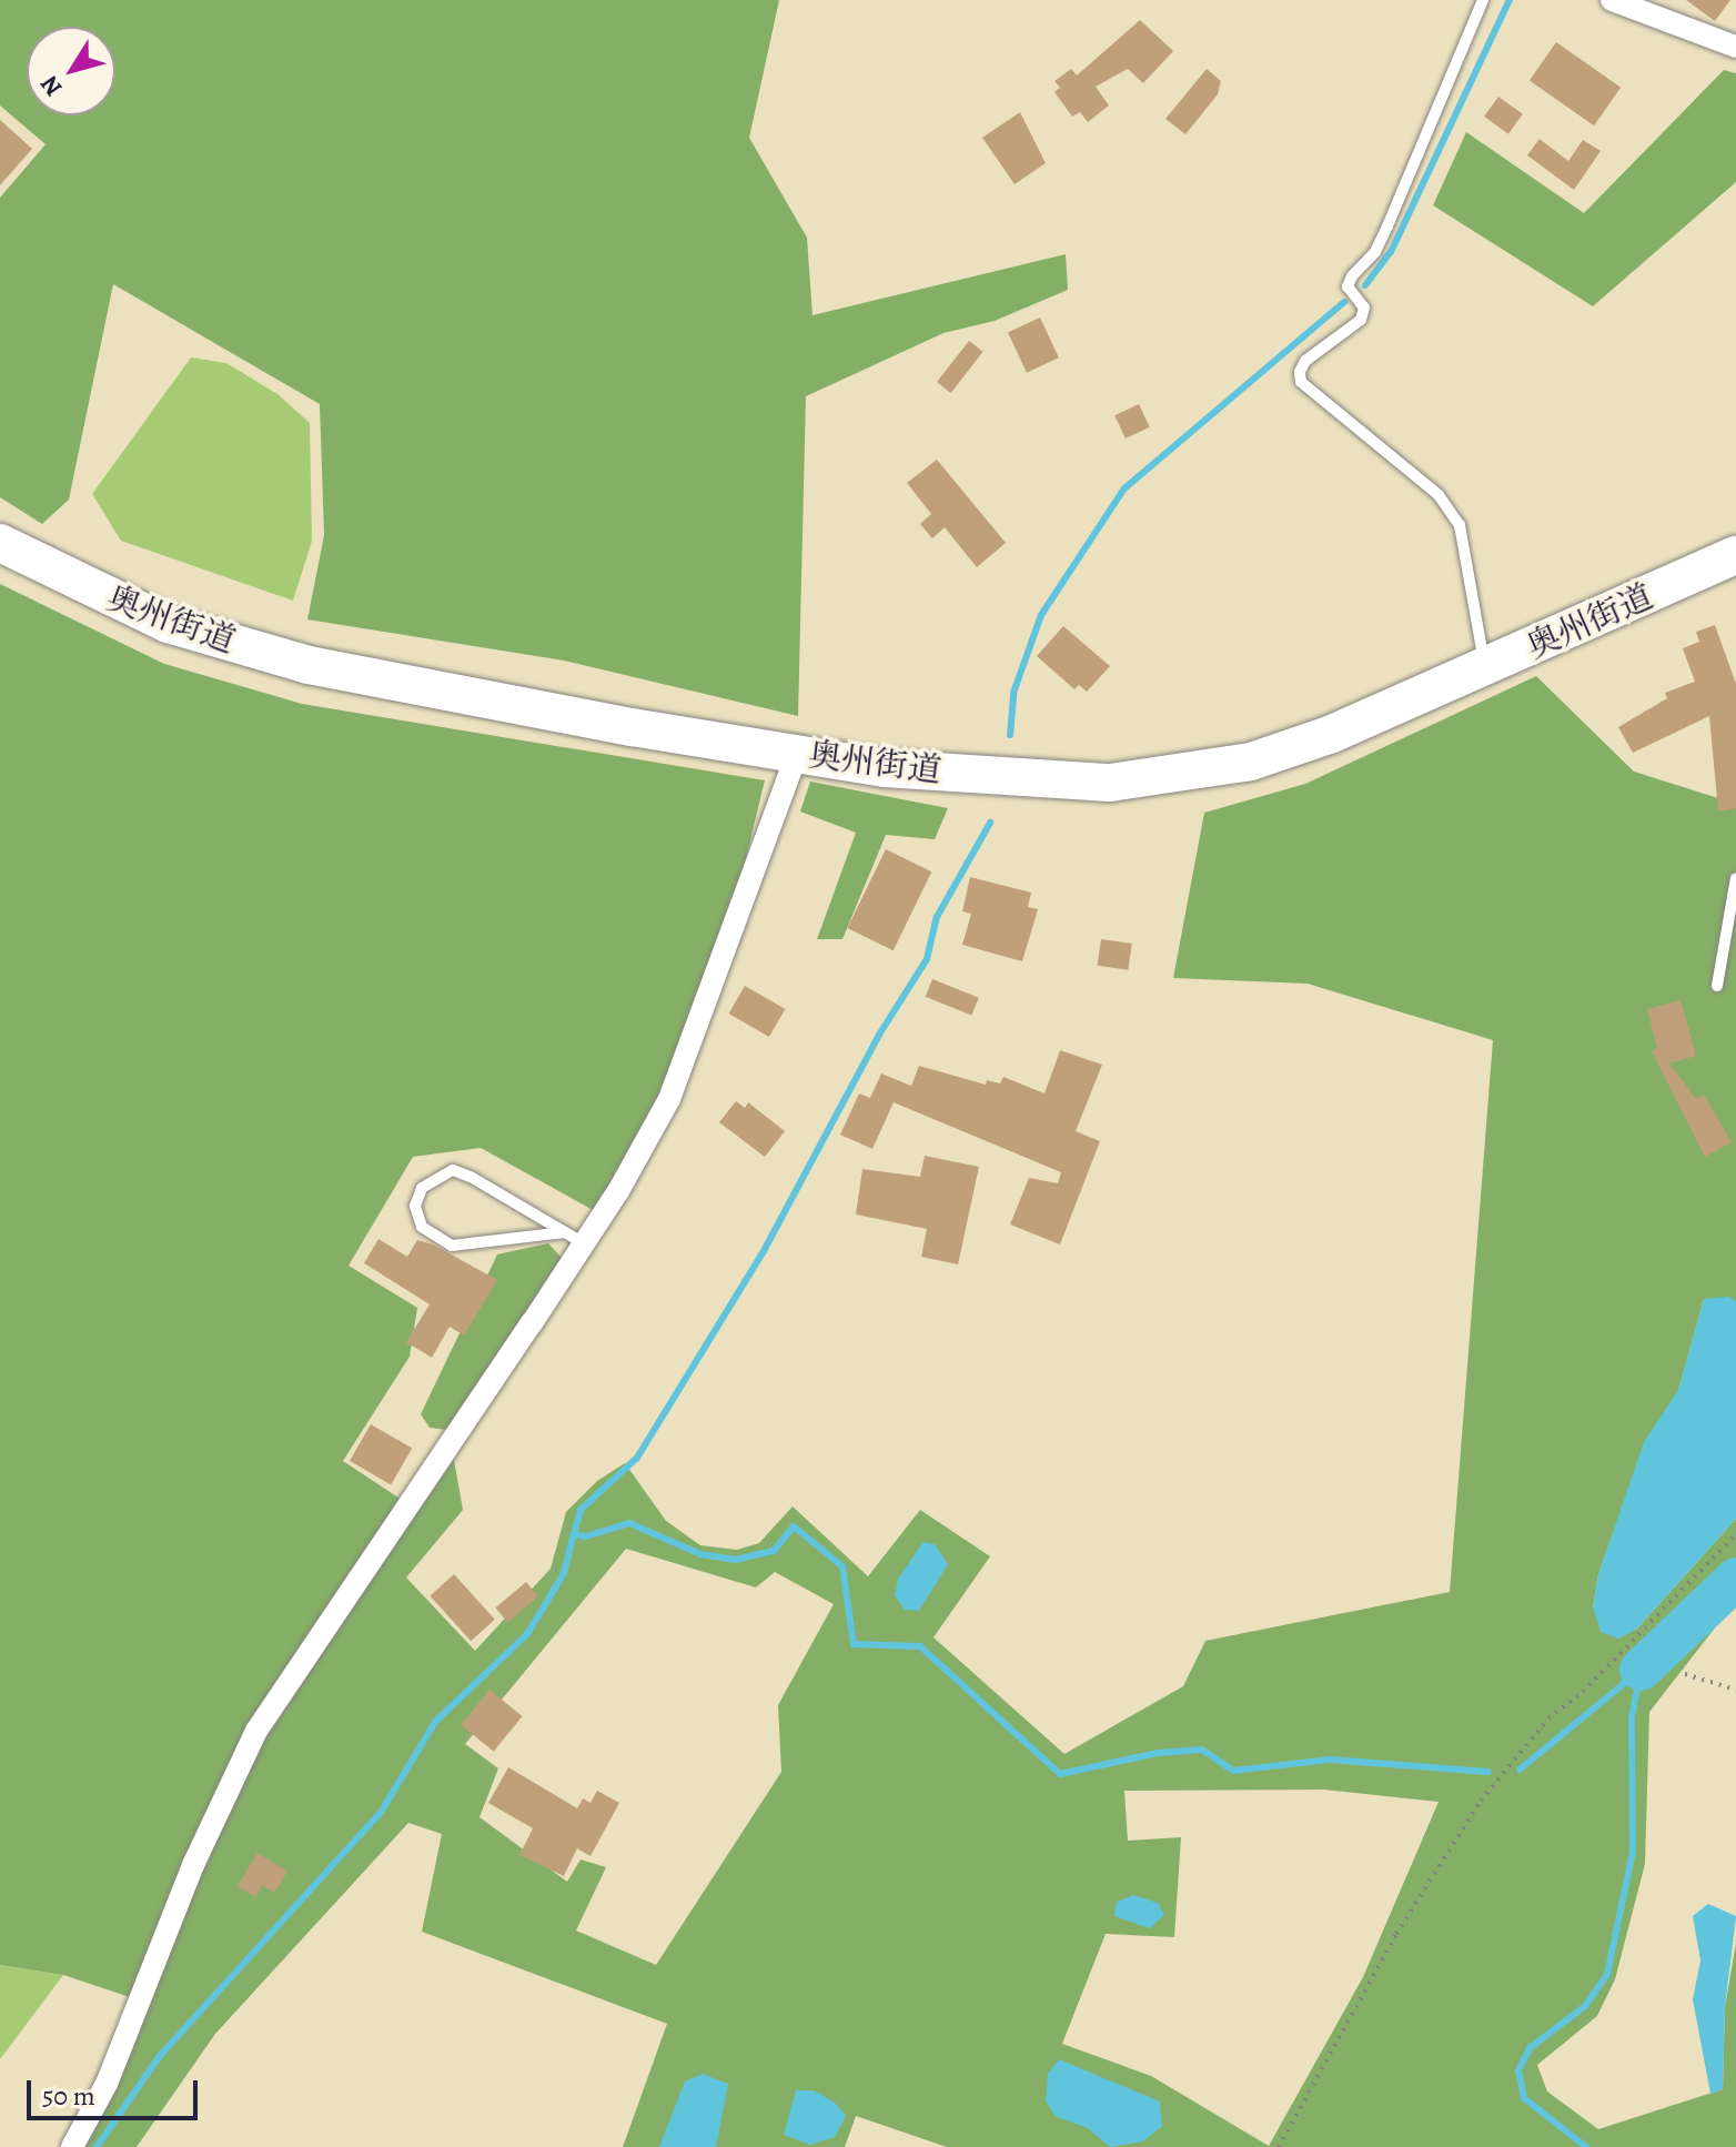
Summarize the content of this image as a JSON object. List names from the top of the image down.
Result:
{
  "streets": {
    "highway": ["奥州街道"]
  },
  "scale_bar": "50 m",
  "north": "bottom left"
}
